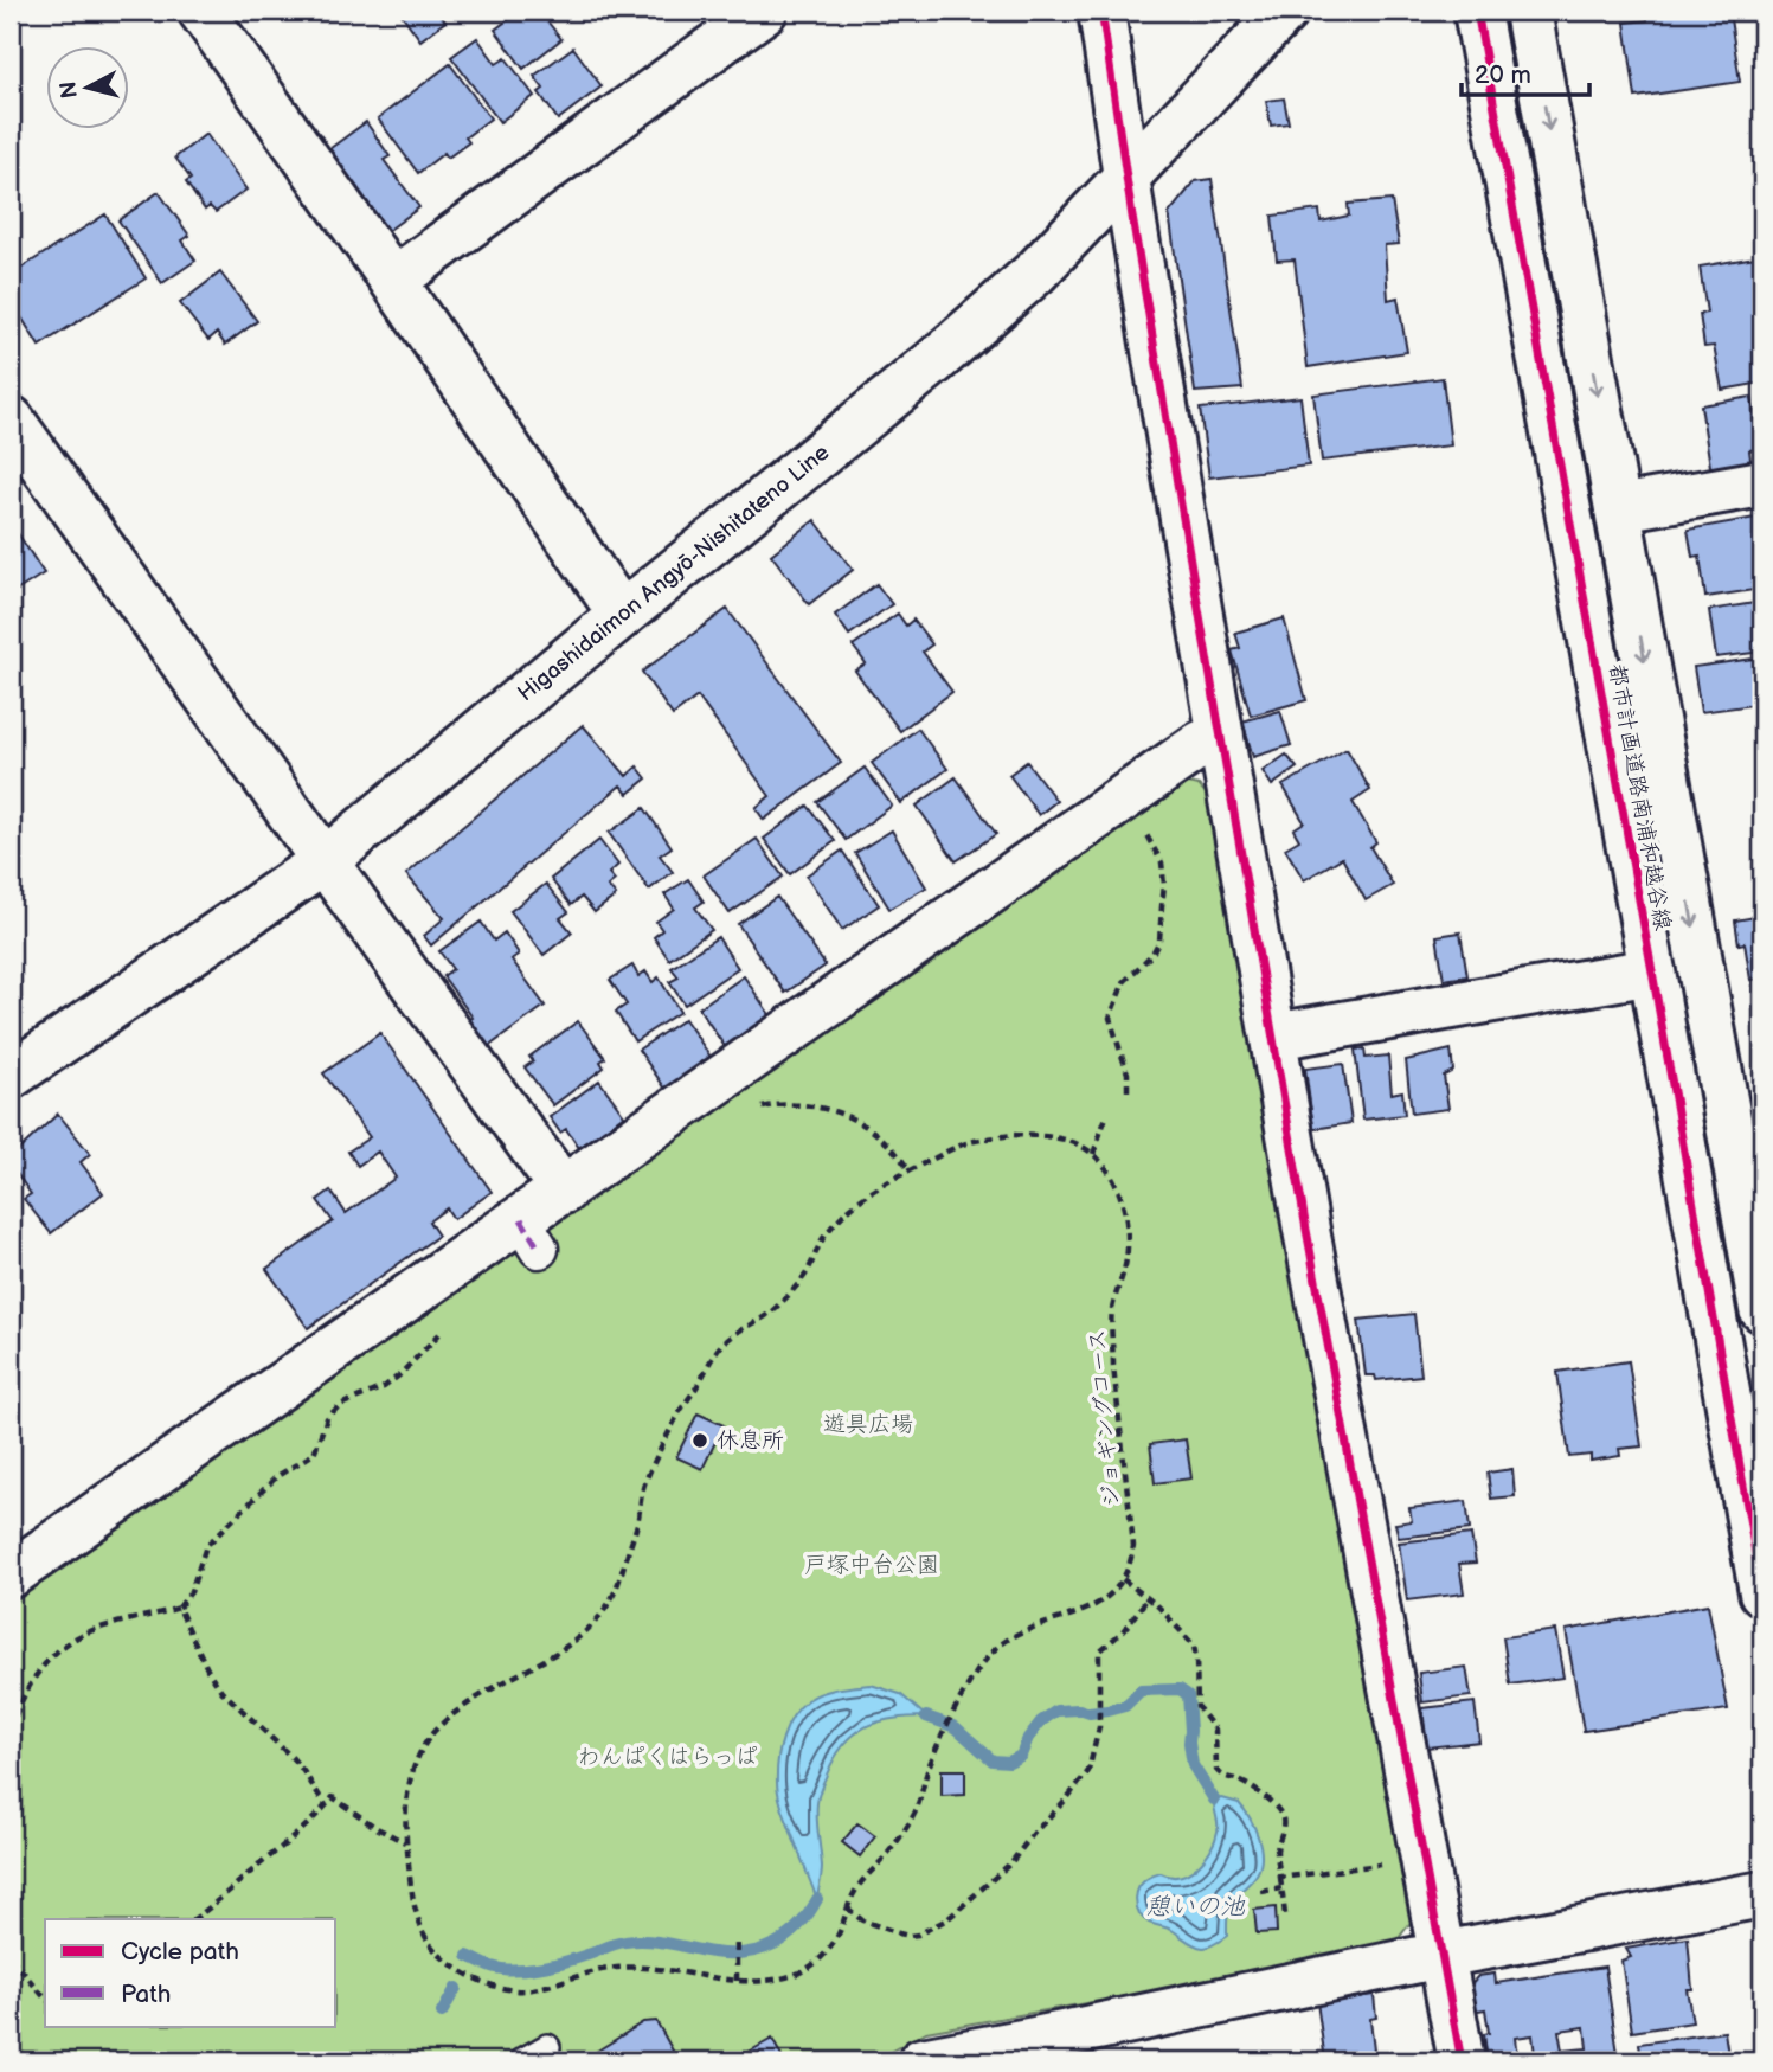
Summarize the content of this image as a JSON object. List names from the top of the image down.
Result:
{
  "streets": {
    "street": ["Higashidaimon Angyō-Nishitateno Line", "都市計画道路南浦和越谷線"],
    "path": ["ジョギングコース"]
  },
  "water": ["憩いの池"],
  "parks": ["遊具広場", "戸塚中台公園", "わんぱくはらっぱ"],
  "places": ["休息所"],
  "legend": ["Cycle path", "Path"],
  "scale_bar": "20 m",
  "north": "left"
}
